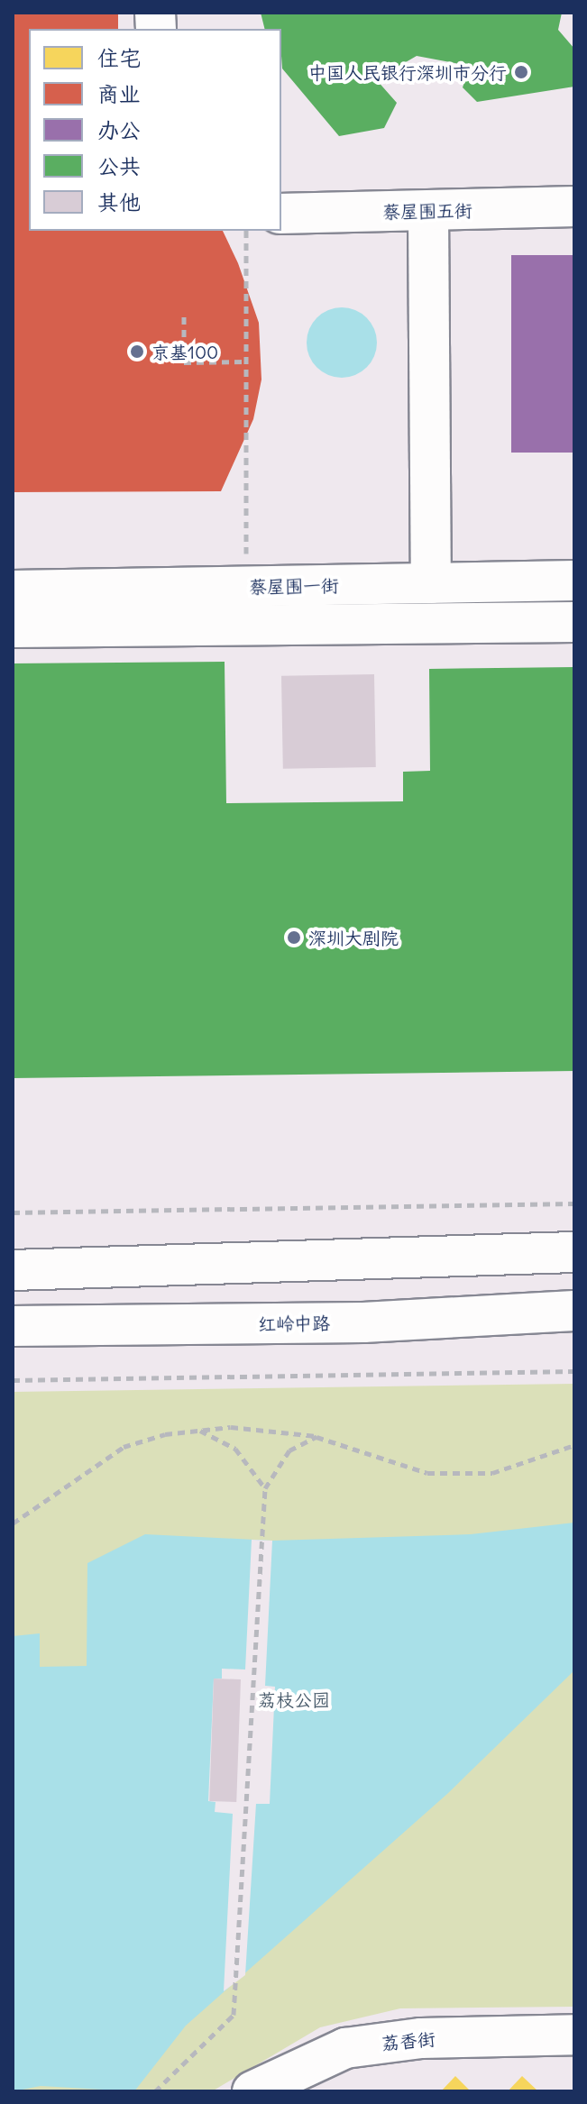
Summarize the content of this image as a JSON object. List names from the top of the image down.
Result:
{
  "streets": {
    "street": [
      "蔡屋围五街",
      "蔡屋围一街",
      "红岭中路",
      "荔香街"
    ]
  },
  "parks": ["荔枝公园"],
  "places": ["中国人民银行深圳市分行", "京基100", "深圳大剧院"],
  "legend": [
    "住宅",
    "商业",
    "办公",
    "公共",
    "其他"
  ]
}
